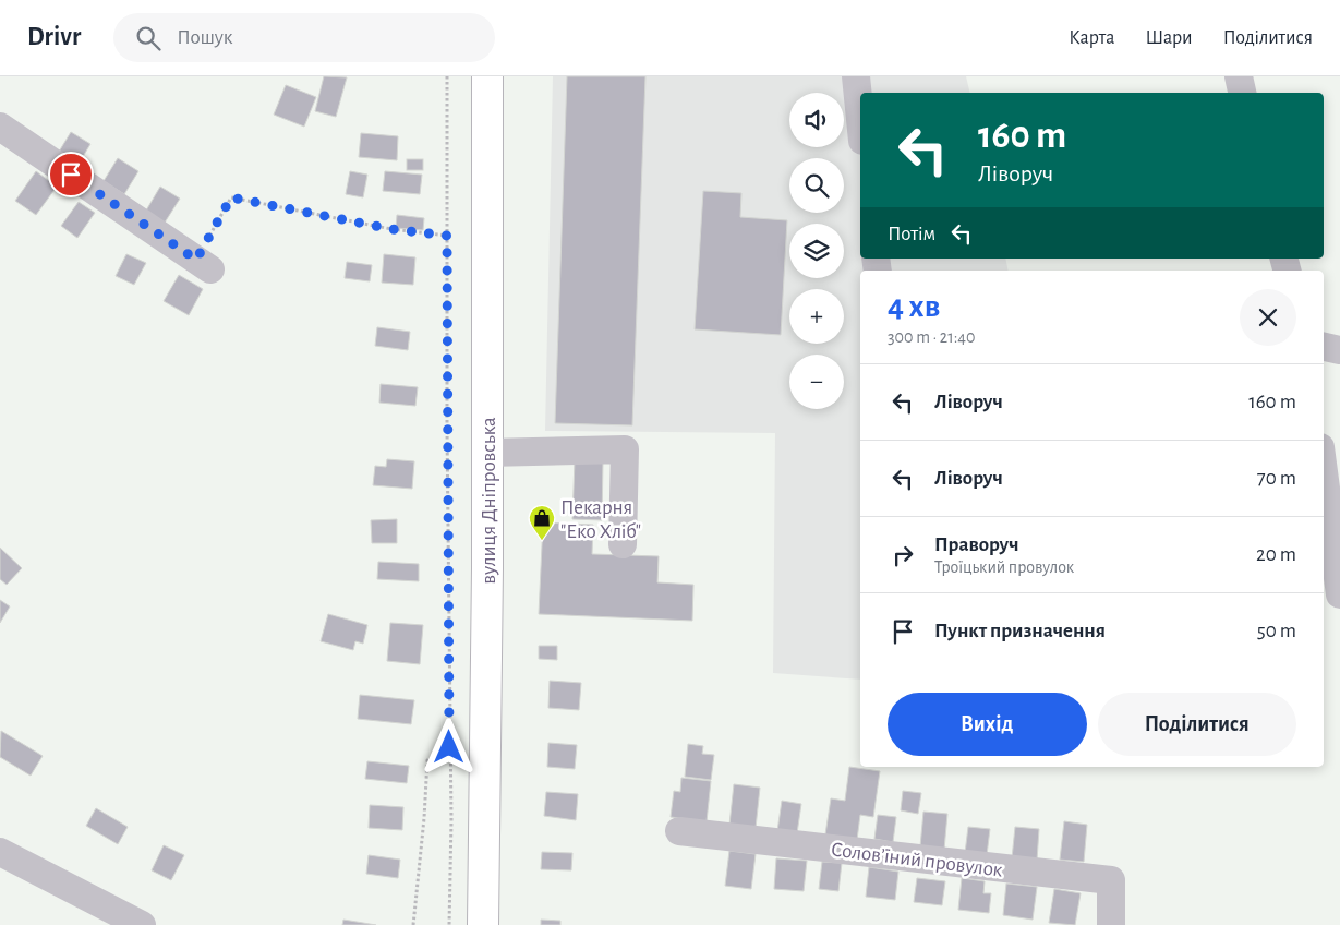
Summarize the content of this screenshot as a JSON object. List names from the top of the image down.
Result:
{
  "streets": {
    "highway": ["вулиця Дніпровська"],
    "street": ["Соловʼїний провулок"]
  },
  "places": {
    "shop": ["Пекарня \"Еко Хліб\""]
  },
  "page": {
    "header": "Drivr",
    "search": "Пошук",
    "nav": ["Карта", "Шари", "Поділитися"],
    "map_buttons": ["+", "−"],
    "turn": ["160 m", "Ліворуч"],
    "then": "Потім",
    "heading": ["4 хв", "300 m · 21:40"],
    "list": [
      {
        "name": "Ліворуч",
        "value": "160 m"
      },
      {
        "name": "Ліворуч",
        "value": "70 m"
      },
      {
        "name": "Праворуч",
        "note": "Троїцький провулок",
        "value": "20 m"
      },
      {
        "name": "Пункт призначення",
        "value": "50 m"
      }
    ],
    "buttons": ["Вихід", "Поділитися"]
  }
}
